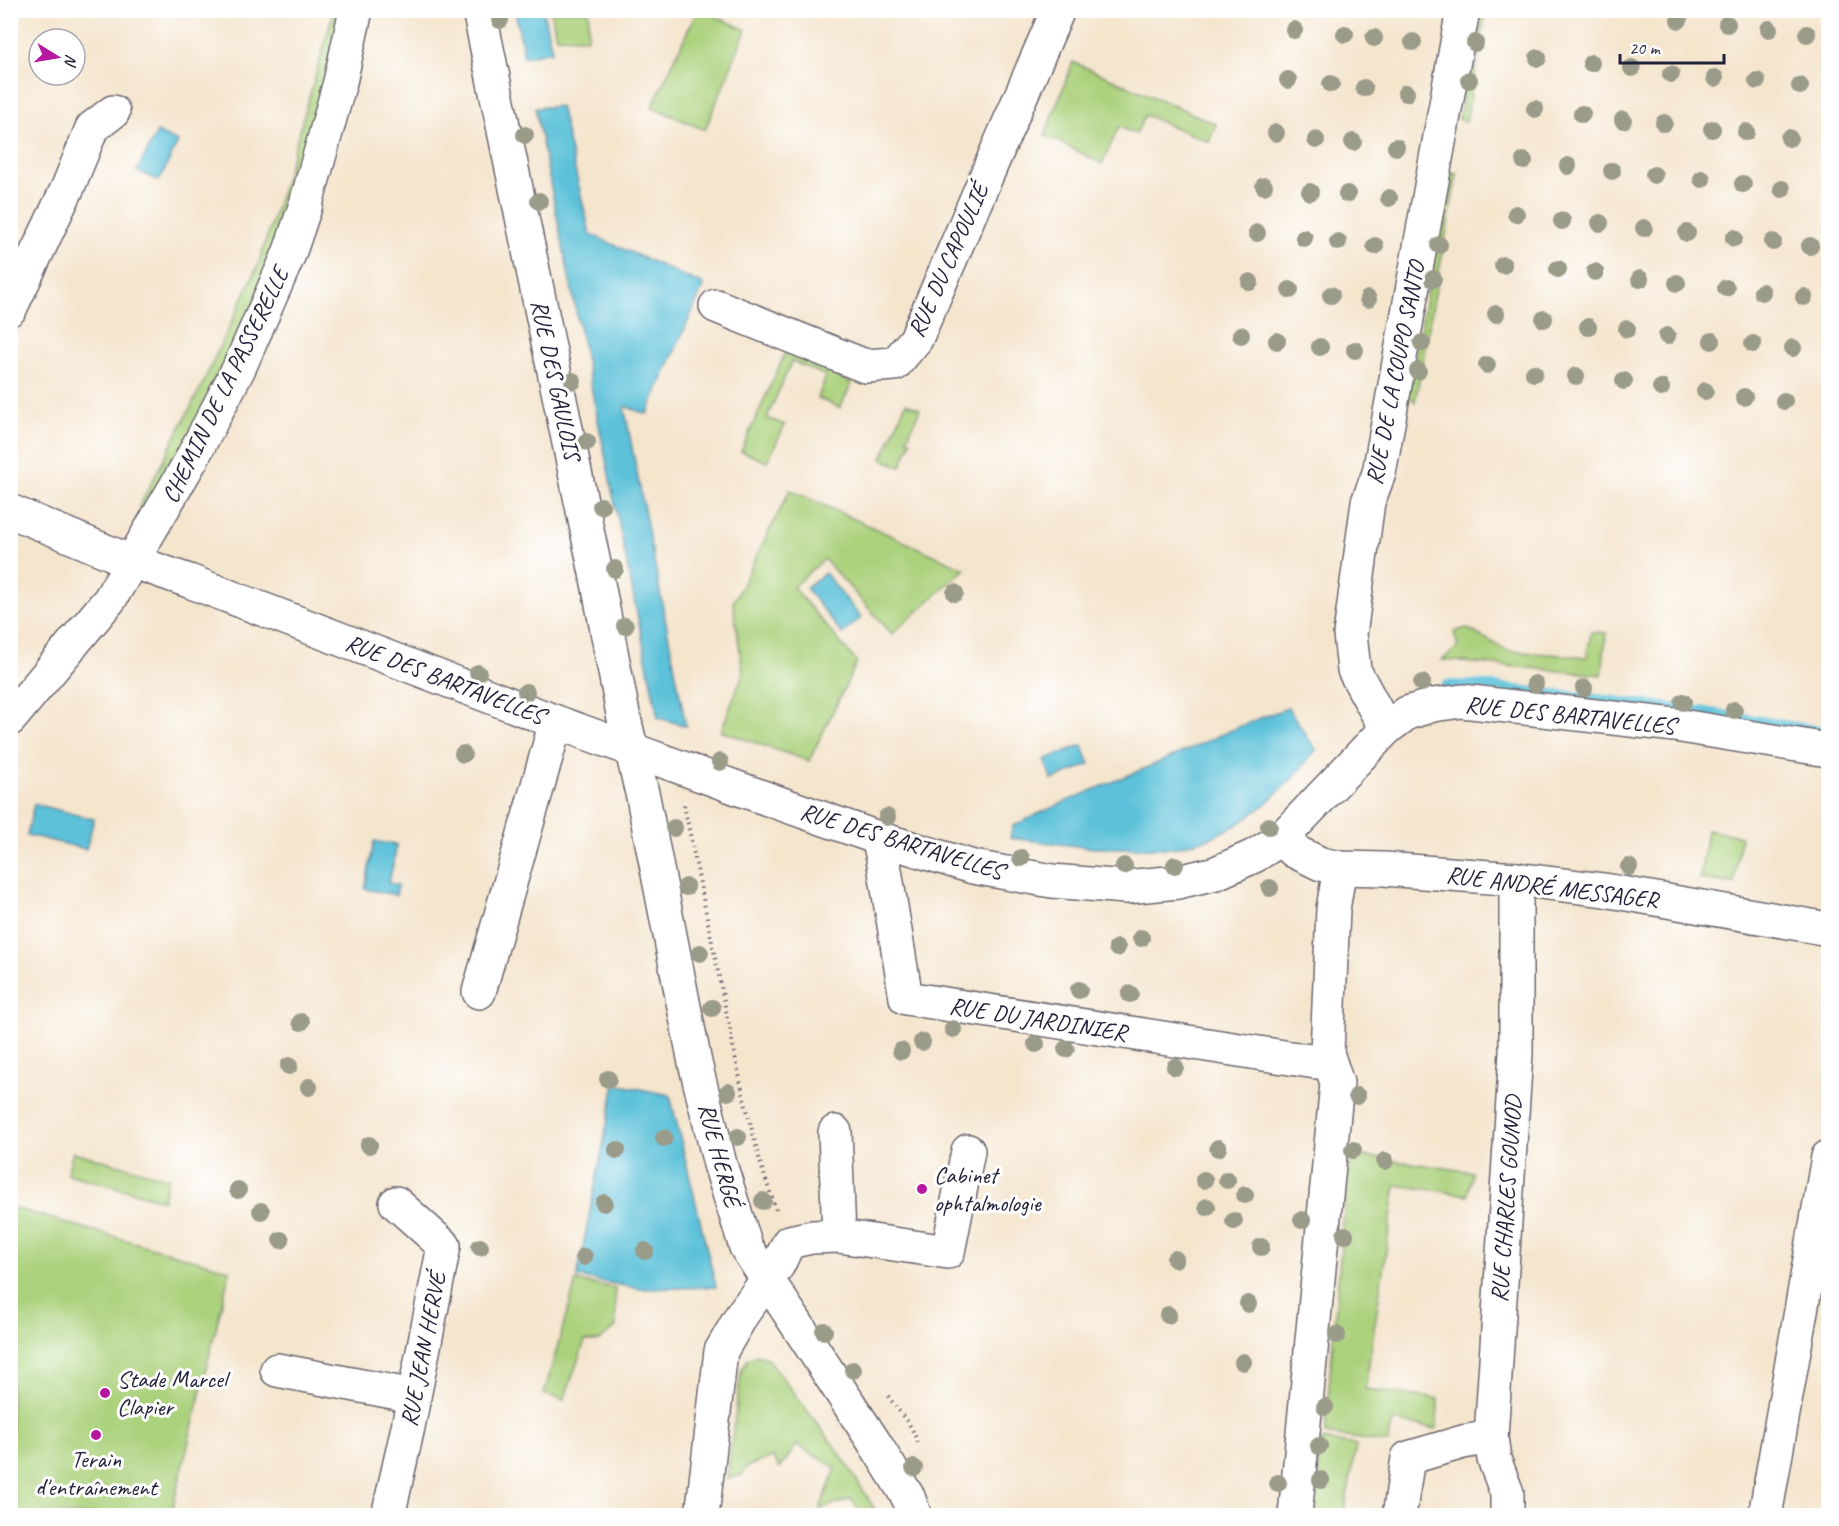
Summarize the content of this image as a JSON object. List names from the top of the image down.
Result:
{
  "streets": {
    "street": [
      "RUE DU CAPOULIÉ",
      "RUE DE LA COUPO SANTO",
      "RUE DES GAULOIS",
      "CHEMIN DE LA PASSERELLE",
      "RUE DES BARTAVELLES",
      "RUE ANDRÉ MESSAGER",
      "RUE DU JARDINIER",
      "RUE HERGÉ",
      "RUE CHARLES GOUNOD",
      "RUE JEAN HERVÉ"
    ]
  },
  "crossings": [
    ["RUE DE LA COUPO SANTO", "RUE DES BARTAVELLES"],
    ["RUE DES GAULOIS", "RUE DES BARTAVELLES"],
    ["RUE DES GAULOIS", "RUE HERGÉ"],
    ["CHEMIN DE LA PASSERELLE", "RUE DES BARTAVELLES"],
    ["RUE DES BARTAVELLES", "RUE ANDRÉ MESSAGER"],
    ["RUE DES BARTAVELLES", "RUE DU JARDINIER"],
    ["RUE DES BARTAVELLES", "RUE HERGÉ"],
    ["RUE ANDRÉ MESSAGER", "RUE CHARLES GOUNOD"]
  ],
  "places": ["Cabinet ophtalmologie", "Stade Marcel Clapier", "Terain d'entraînement"],
  "scale_bar": "20 m",
  "north": "right"
}
